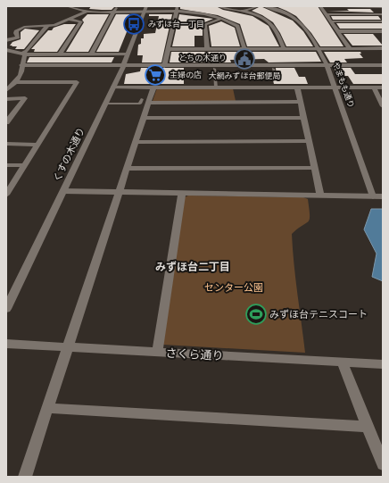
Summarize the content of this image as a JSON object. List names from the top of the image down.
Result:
{
  "streets": {
    "street": [
      "とちの木通り",
      "やまもも通り",
      "くすの木通り",
      "さくら通り"
    ]
  },
  "crossings": [
    ["とちの木通り", "やまもも通り"],
    ["とちの木通り", "くすの木通り"]
  ],
  "districts": ["みずほ台二丁目"],
  "parks": ["センター公園"],
  "places": {
    "bus stop": ["みずほ台一丁目"],
    "public building": ["大網みずほ台郵便局"],
    "supermarket": ["主婦の店"],
    "sports": ["みずほ台テニスコート"]
  }
}
